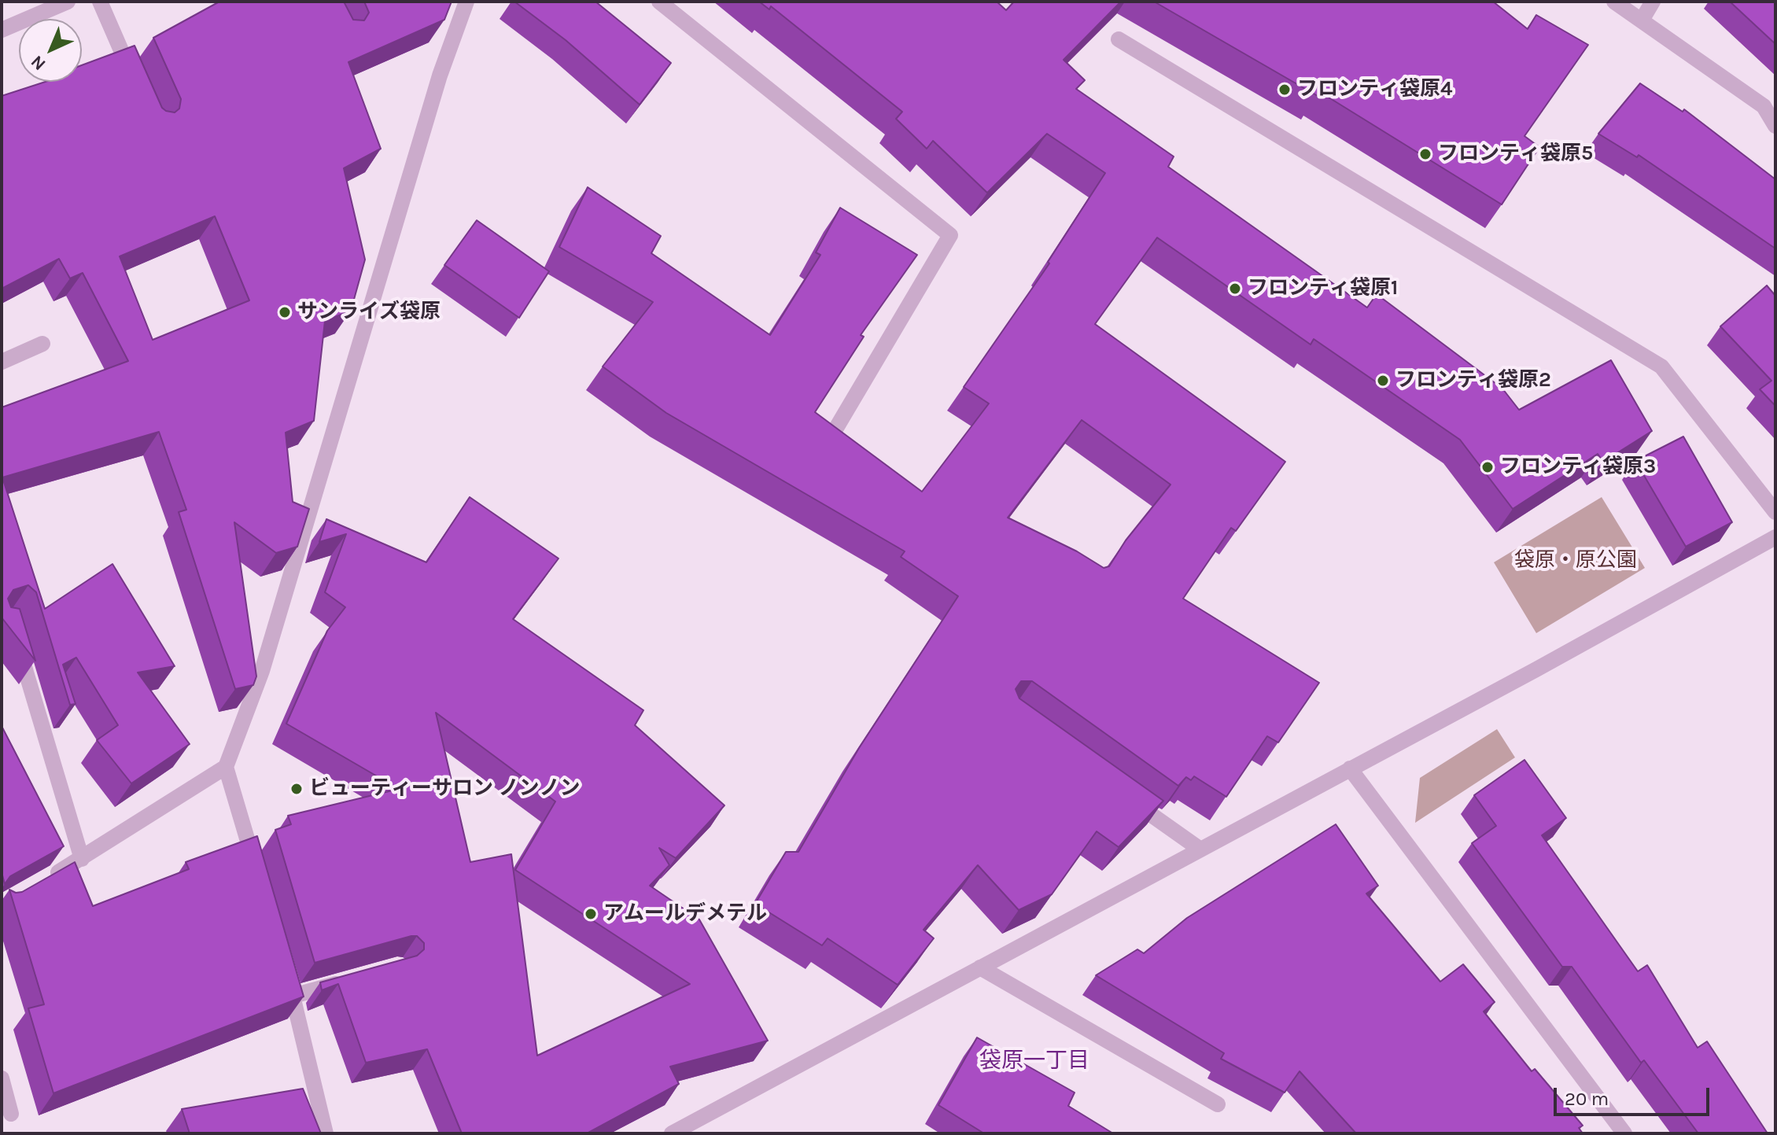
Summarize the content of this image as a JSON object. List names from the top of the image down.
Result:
{
  "districts": ["袋原一丁目"],
  "parks": ["袋原・原公園"],
  "places": [
    "フロンティ袋原4",
    "フロンティ袋原5",
    "フロンティ袋原1",
    "サンライズ袋原",
    "フロンティ袋原2",
    "フロンティ袋原3",
    "ビューティーサロン ノンノン",
    "アムールデメテル"
  ],
  "scale_bar": "20 m",
  "north": "bottom left"
}
